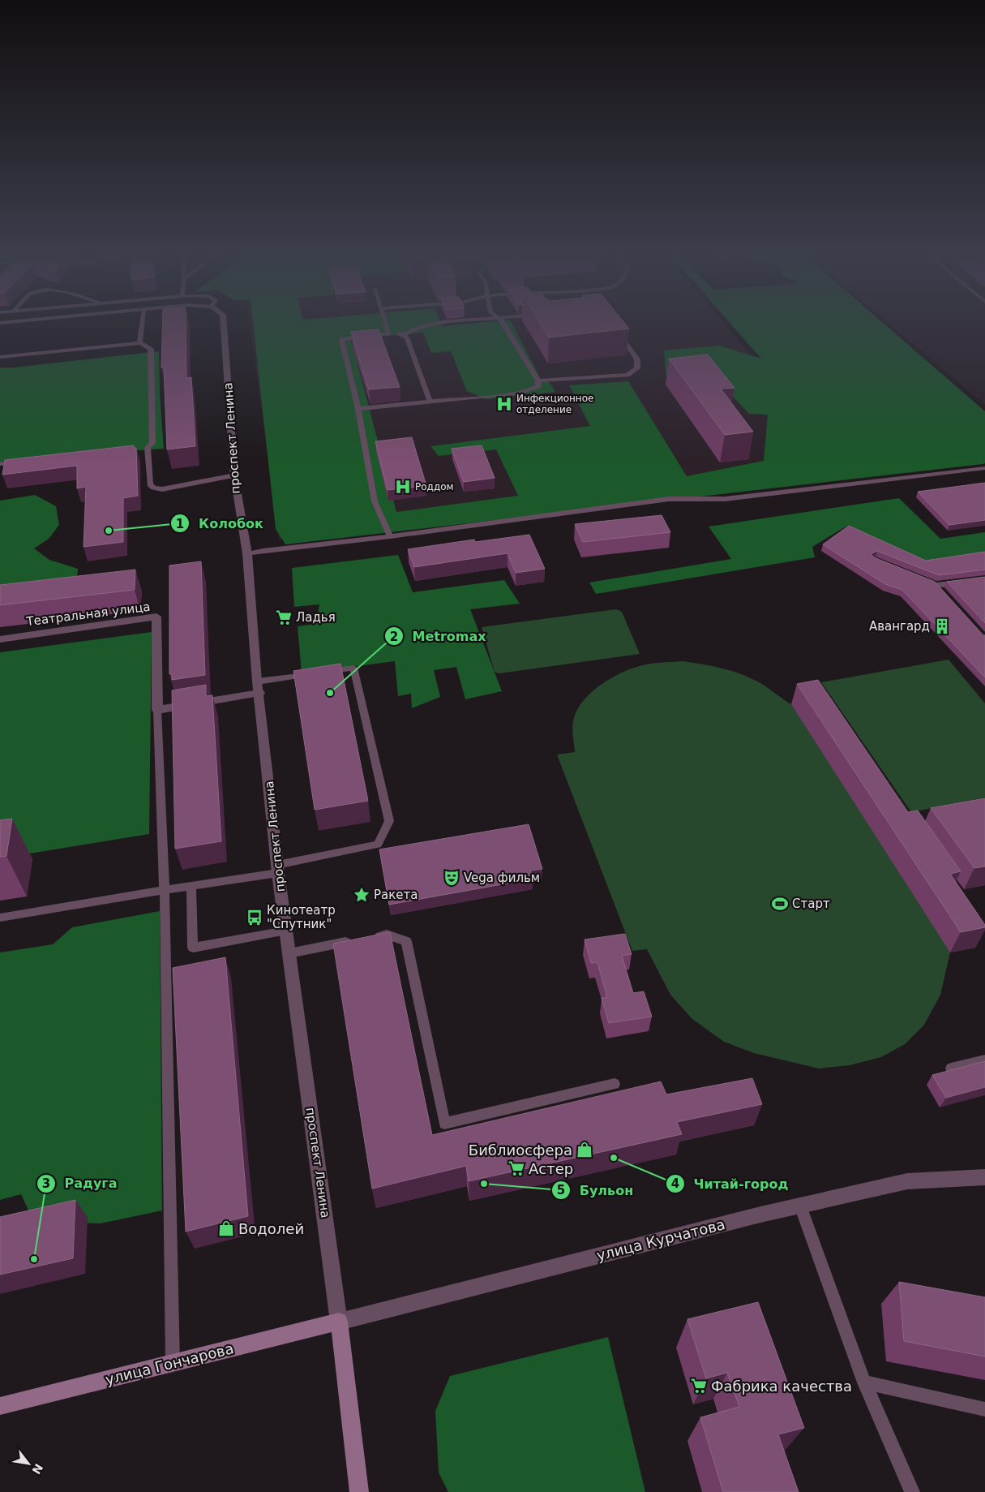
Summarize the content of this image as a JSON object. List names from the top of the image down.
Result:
{
  "streets": {
    "main road": ["проспект Ленина", "улица Гончарова"],
    "street": ["Театральная улица", "улица Курчатова"]
  },
  "crossings": [
    ["проспект Ленина", "улица Курчатова"],
    ["проспект Ленина", "улица Гончарова"],
    ["улица Курчатова", "улица Гончарова"]
  ],
  "places": {
    "hospital": ["Инфекционное отделение", "Роддом"],
    "other": [
      "Колобок",
      "Metromax",
      "Читай-город",
      "Бульон",
      "Радуга"
    ],
    "supermarket": ["Ладья", "Астер", "Фабрика качества"],
    "building": ["Авангард"],
    "theatre": ["Vega фильм"],
    "place": ["Ракета"],
    "sports": ["Старт"],
    "bus stop": ["Кинотеатр \"Спутник\""],
    "shop": ["Библиосфера", "Водолей"]
  },
  "north": "bottom right"
}
